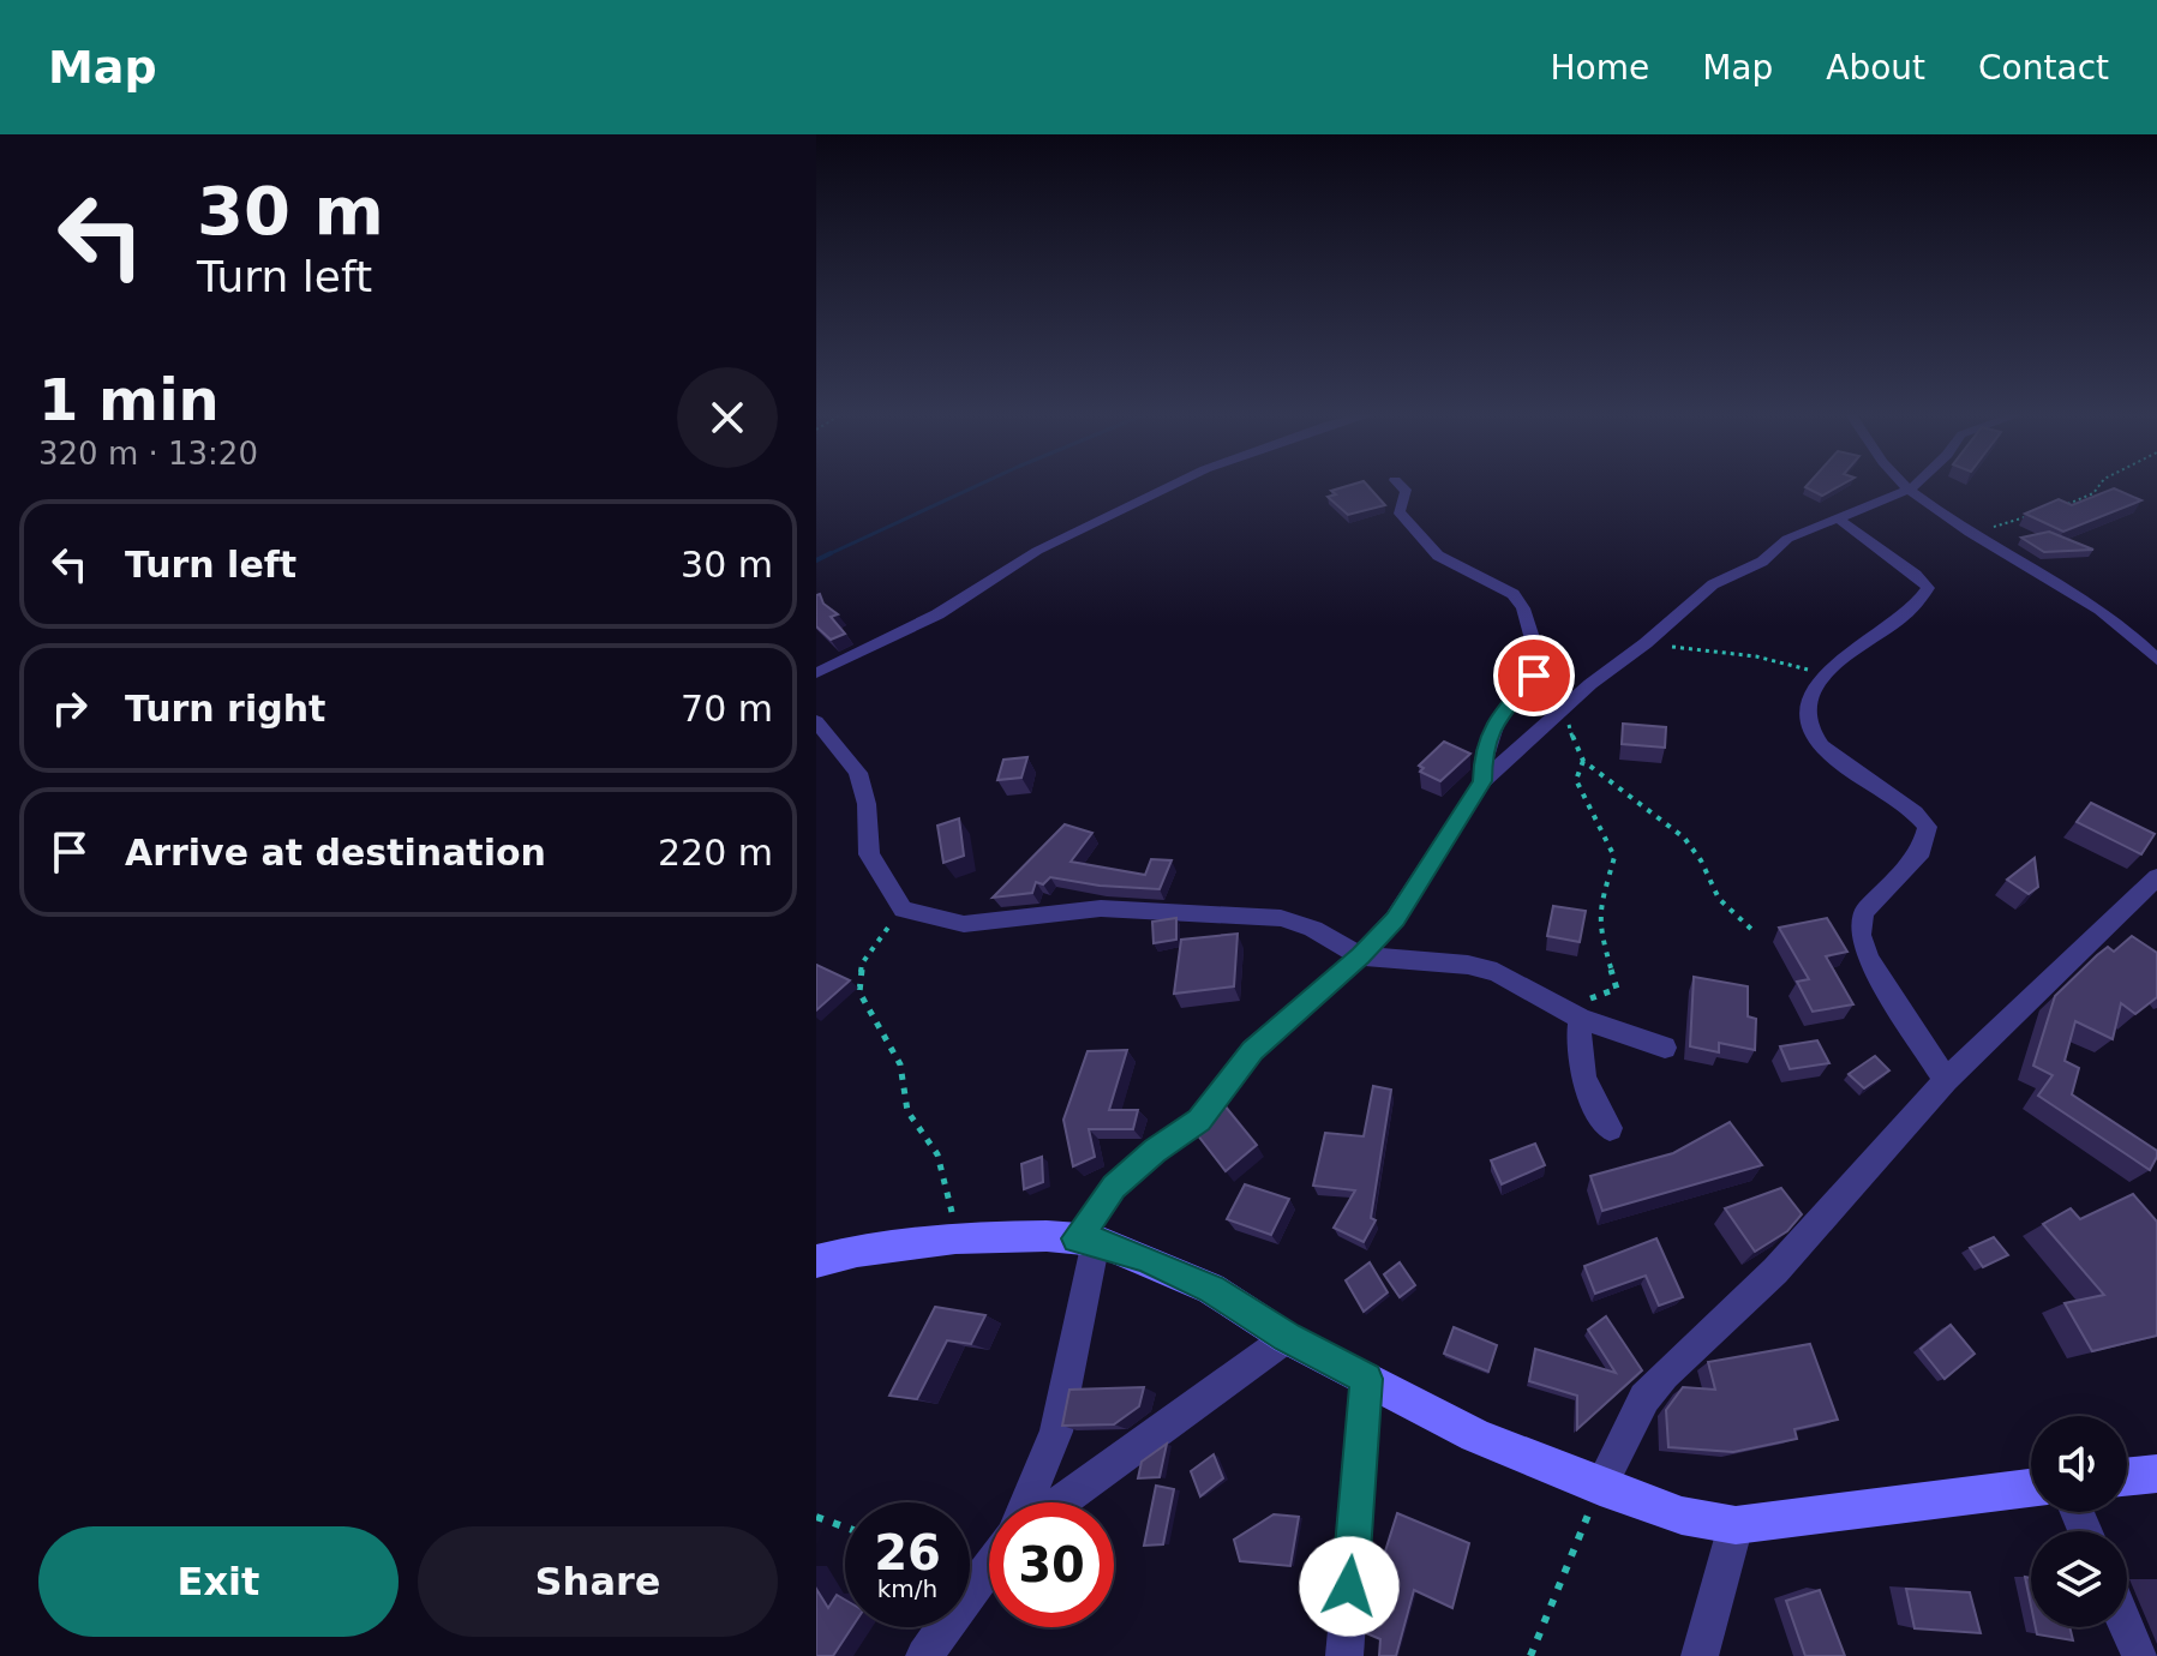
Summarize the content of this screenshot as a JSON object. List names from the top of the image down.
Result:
{
  "page": {
    "header": "Map",
    "nav": [
      "Home",
      "Map",
      "About",
      "Contact"
    ],
    "turn": ["30 m", "Turn left"],
    "heading": ["1 min", "320 m · 13:20"],
    "list": [
      {
        "name": "Turn left",
        "value": "30 m"
      },
      {
        "name": "Turn right",
        "value": "70 m"
      },
      {
        "name": "Arrive at destination",
        "value": "220 m"
      }
    ],
    "speed": "26 km/h",
    "limit": "30",
    "buttons": ["Exit", "Share"]
  }
}
